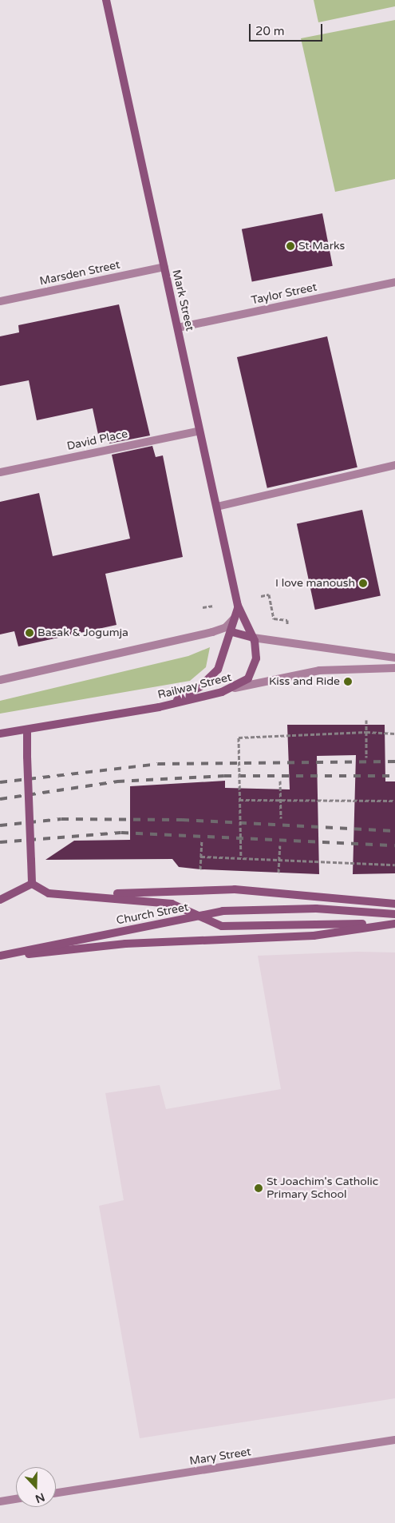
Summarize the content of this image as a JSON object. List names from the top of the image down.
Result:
{
  "streets": {
    "street": [
      "Marsden Street",
      "Taylor Street",
      "Mark Street",
      "David Place",
      "Railway Street",
      "Church Street",
      "Mary Street"
    ]
  },
  "crossings": [
    ["Marsden Street", "Mark Street"],
    ["Taylor Street", "Mark Street"],
    ["Mark Street", "David Place"],
    ["Mark Street", "Railway Street"]
  ],
  "places": [
    "St Marks",
    "I love manoush",
    "Basak & Jogumja",
    "Kiss and Ride",
    "St Joachim's Catholic Primary School"
  ],
  "scale_bar": "20 m",
  "north": "bottom"
}
